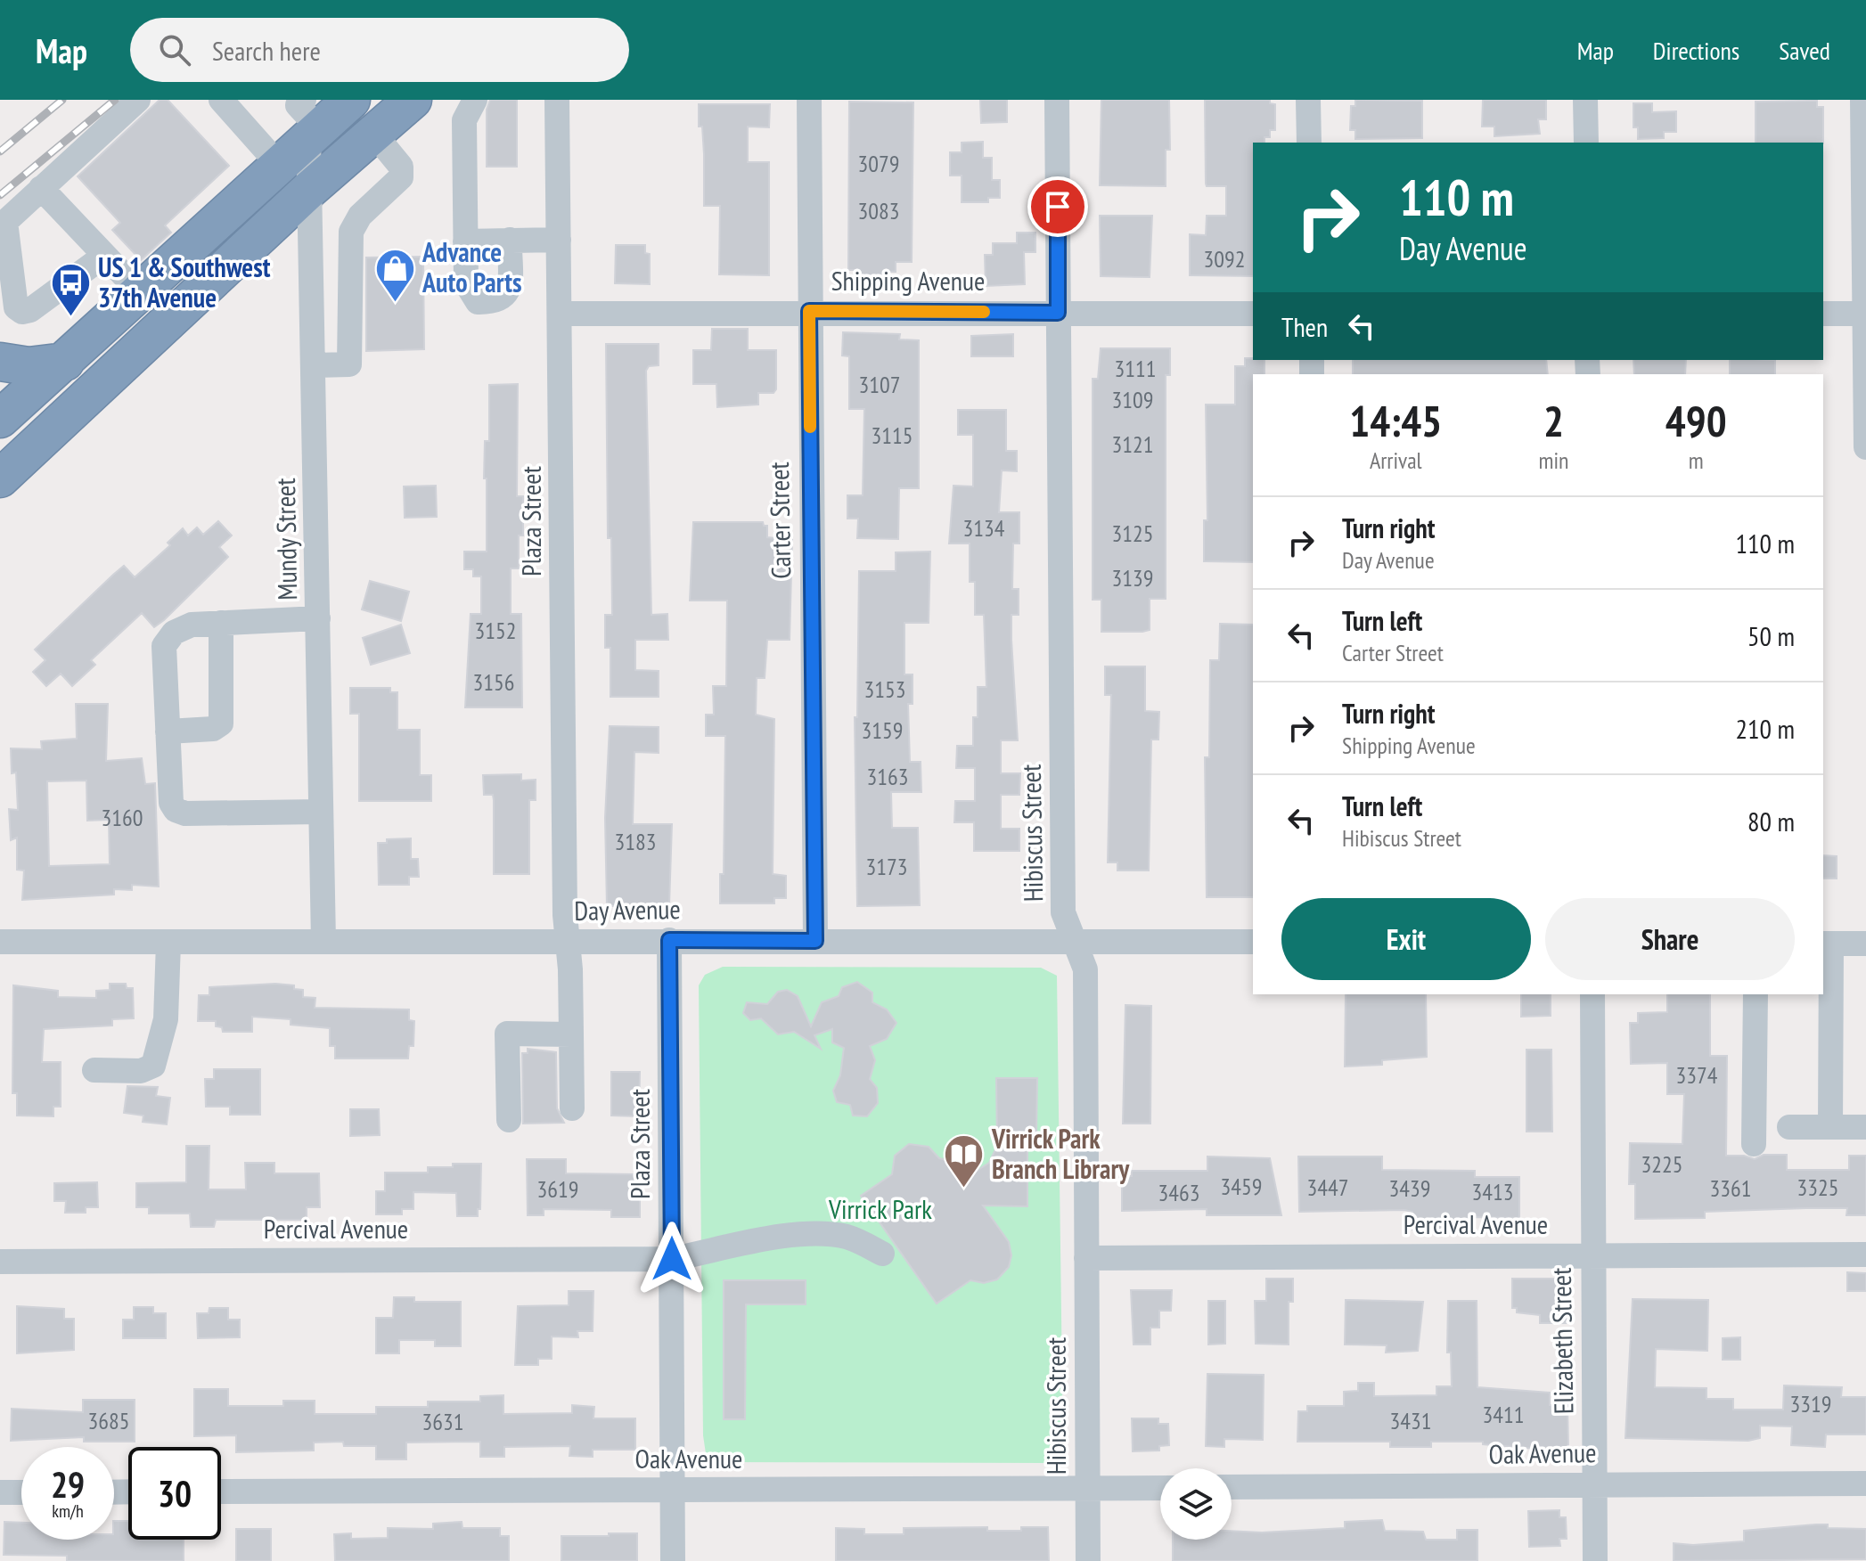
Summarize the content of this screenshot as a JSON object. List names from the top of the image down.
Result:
{
  "streets": {
    "street": [
      "Shipping Avenue",
      "Carter Street",
      "Plaza Street",
      "Mundy Street",
      "Hibiscus Street",
      "Day Avenue",
      "Percival Avenue",
      "Elizabeth Street",
      "Oak Avenue"
    ]
  },
  "crossings": [
    ["Shipping Avenue", "Carter Street"],
    ["Shipping Avenue", "Plaza Street"],
    ["Shipping Avenue", "Hibiscus Street"],
    ["Carter Street", "Day Avenue"],
    ["Plaza Street", "Day Avenue"],
    ["Plaza Street", "Percival Avenue"],
    ["Plaza Street", "Oak Avenue"],
    ["Mundy Street", "Day Avenue"],
    ["Hibiscus Street", "Day Avenue"],
    ["Hibiscus Street", "Percival Avenue"],
    ["Hibiscus Street", "Oak Avenue"],
    ["Percival Avenue", "Elizabeth Street"],
    ["Elizabeth Street", "Oak Avenue"]
  ],
  "parks": ["Virrick Park"],
  "places": {
    "shop": ["Advance Auto Parts"],
    "bus stop": ["US 1 & Southwest 37th Avenue"],
    "library": ["Virrick Park Branch Library"]
  },
  "house_numbers": [
    "3079",
    "3083",
    "3092",
    "3111",
    "3107",
    "3109",
    "3115",
    "3121",
    "3134",
    "3125",
    "3139",
    "3152",
    "3156",
    "3153",
    "3159",
    "3163",
    "3160",
    "3183",
    "3173",
    "3374",
    "3225",
    "3459",
    "3447",
    "3325",
    "3439",
    "3361",
    "3619",
    "3413",
    "3463",
    "3319",
    "3411",
    "3685",
    "3431",
    "3631"
  ],
  "page": {
    "header": "Map",
    "search": "Search here",
    "nav": ["Map", "Directions", "Saved"],
    "turn": ["110 m", "Day Avenue"],
    "then": "Then",
    "eta": [
      "14:45",
      "Arrival",
      "2",
      "min",
      "490",
      "m"
    ],
    "list": [
      {
        "name": "Turn right",
        "note": "Day Avenue",
        "value": "110 m"
      },
      {
        "name": "Turn left",
        "note": "Carter Street",
        "value": "50 m"
      },
      {
        "name": "Turn right",
        "note": "Shipping Avenue",
        "value": "210 m"
      },
      {
        "name": "Turn left",
        "note": "Hibiscus Street",
        "value": "80 m"
      }
    ],
    "buttons": ["Exit", "Share"],
    "speed": "29 km/h",
    "limit": "30"
  }
}
